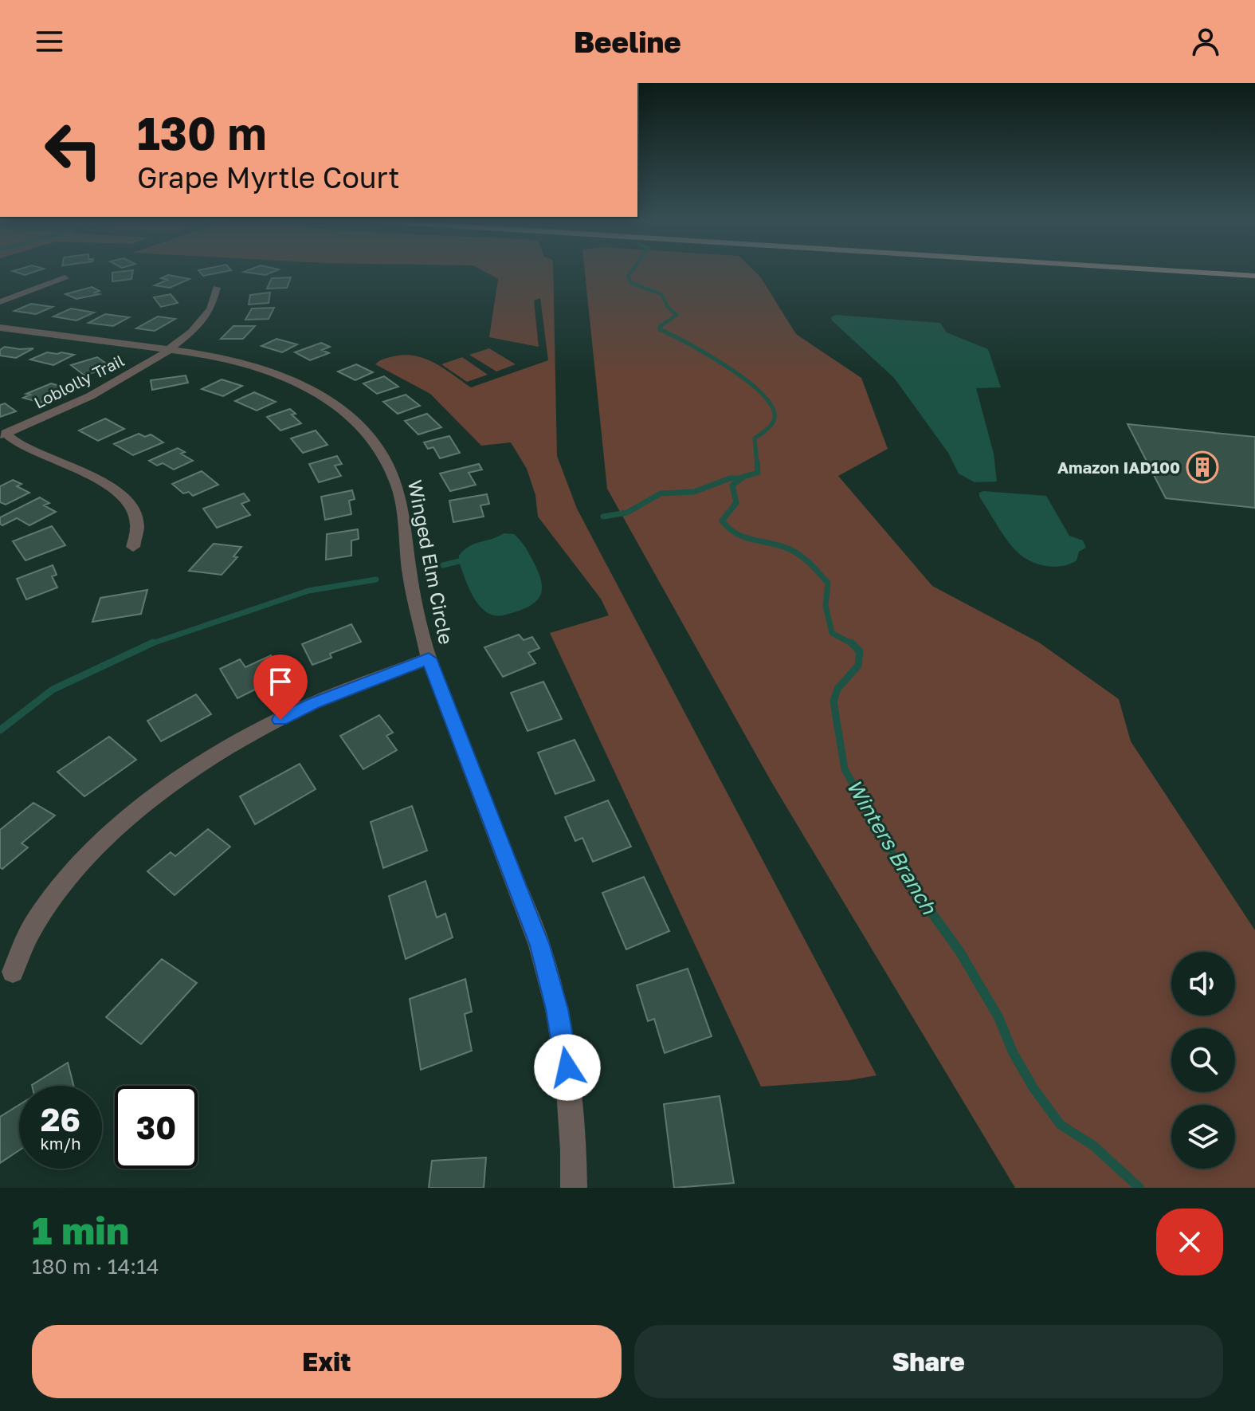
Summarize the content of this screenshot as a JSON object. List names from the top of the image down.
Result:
{
  "streets": {
    "street": ["Loblolly Trail", "Winged Elm Circle"]
  },
  "crossings": [
    ["Loblolly Trail", "Winged Elm Circle"]
  ],
  "water": ["Winters Branch"],
  "places": {
    "building": ["Amazon IAD100"]
  },
  "page": {
    "header": "Beeline",
    "turn": ["130 m", "Grape Myrtle Court"],
    "speed": "26 km/h",
    "limit": "30",
    "heading": ["1 min", "180 m · 14:14"],
    "buttons": ["Exit", "Share"]
  }
}
